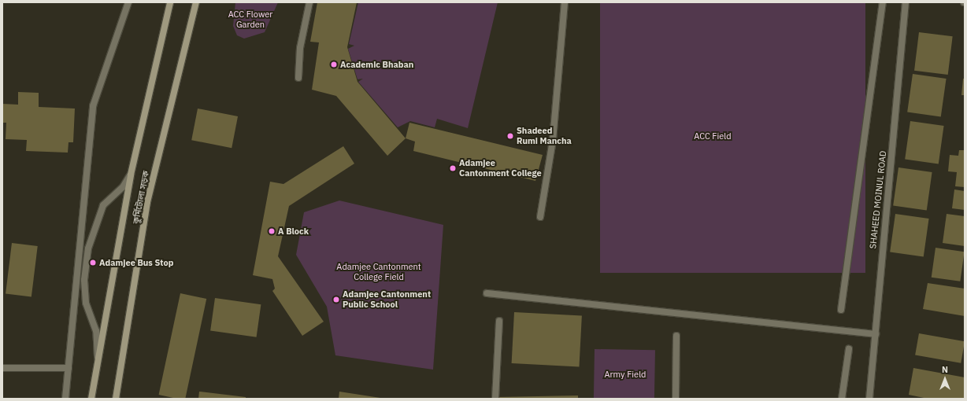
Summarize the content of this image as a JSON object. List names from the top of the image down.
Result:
{
  "streets": {
    "main road": ["কুর্মিটোলা সড়ক"],
    "street": ["SHAHEED MOINUL ROAD"]
  },
  "parks": [
    "ACC Flower Garden",
    "ACC Field",
    "Adamjee Cantonment College Field",
    "Army Field"
  ],
  "places": [
    "Academic Bhaban",
    "Shadeed Rumi Mancha",
    "Adamjee Cantonment College",
    "A Block",
    "Adamjee Bus Stop",
    "Adamjee Cantonment Public School"
  ],
  "north": "top"
}
